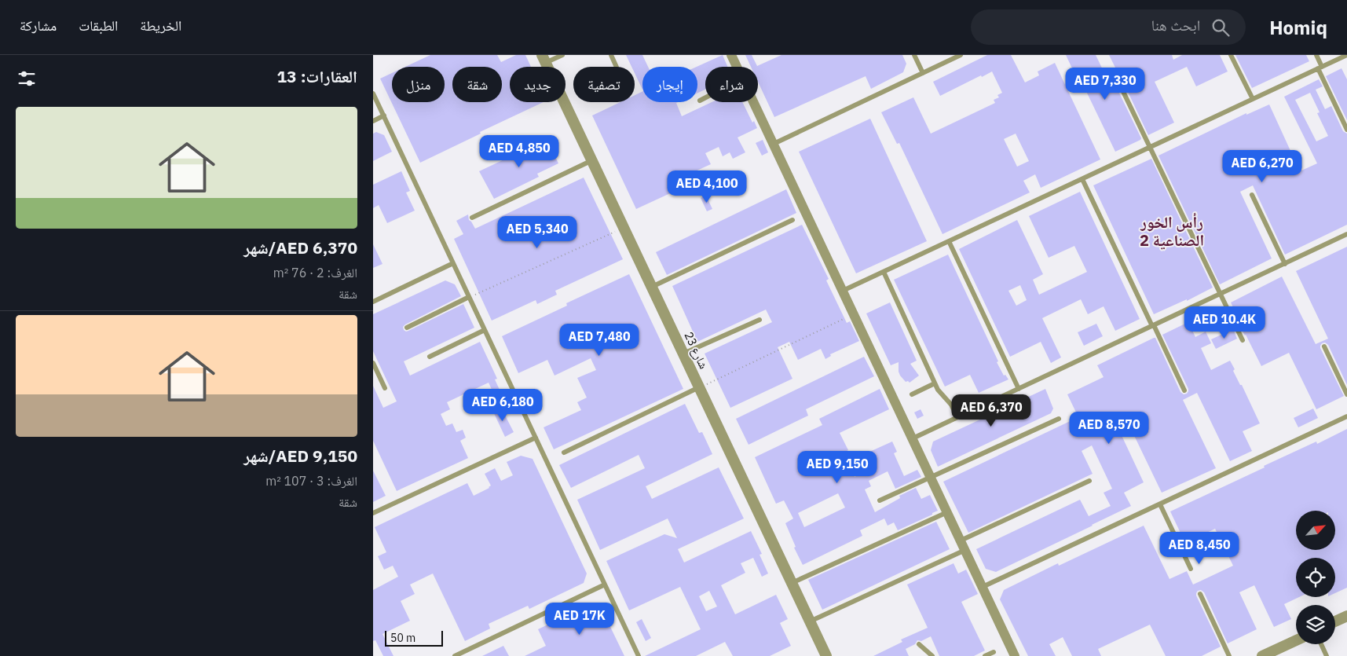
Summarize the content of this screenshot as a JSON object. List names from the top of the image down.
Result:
{
  "streets": {
    "street": ["شارع 23"]
  },
  "districts": ["رأس الخور الصناعية 2"],
  "scale_bar": "50 m",
  "north": "top right",
  "page": {
    "header": "Homiq",
    "search": "ابحث هنا",
    "nav": ["الخريطة", "الطبقات", "مشاركة"],
    "heading": "العقارات: 13",
    "chip": [
      "شراء",
      "إيجار",
      "تصفية",
      "جديد",
      "شقة",
      "منزل"
    ],
    "price": [
      "AED 7,330",
      "AED 4,850",
      "AED 6,270",
      "AED 4,100",
      "AED 5,340",
      "AED 10.4K",
      "AED 7,480",
      "AED 6,180",
      "AED 6,370",
      "AED 8,570",
      "AED 9,150",
      "AED 8,450",
      "AED 17K"
    ],
    "list": [
      {
        "name": "AED 6,370/شهر",
        "note": "الغرف: 2 · 76 m² · شقة"
      },
      {
        "name": "AED 9,150/شهر",
        "note": "الغرف: 3 · 107 m² · شقة"
      }
    ],
    "scale": "50 m"
  }
}
